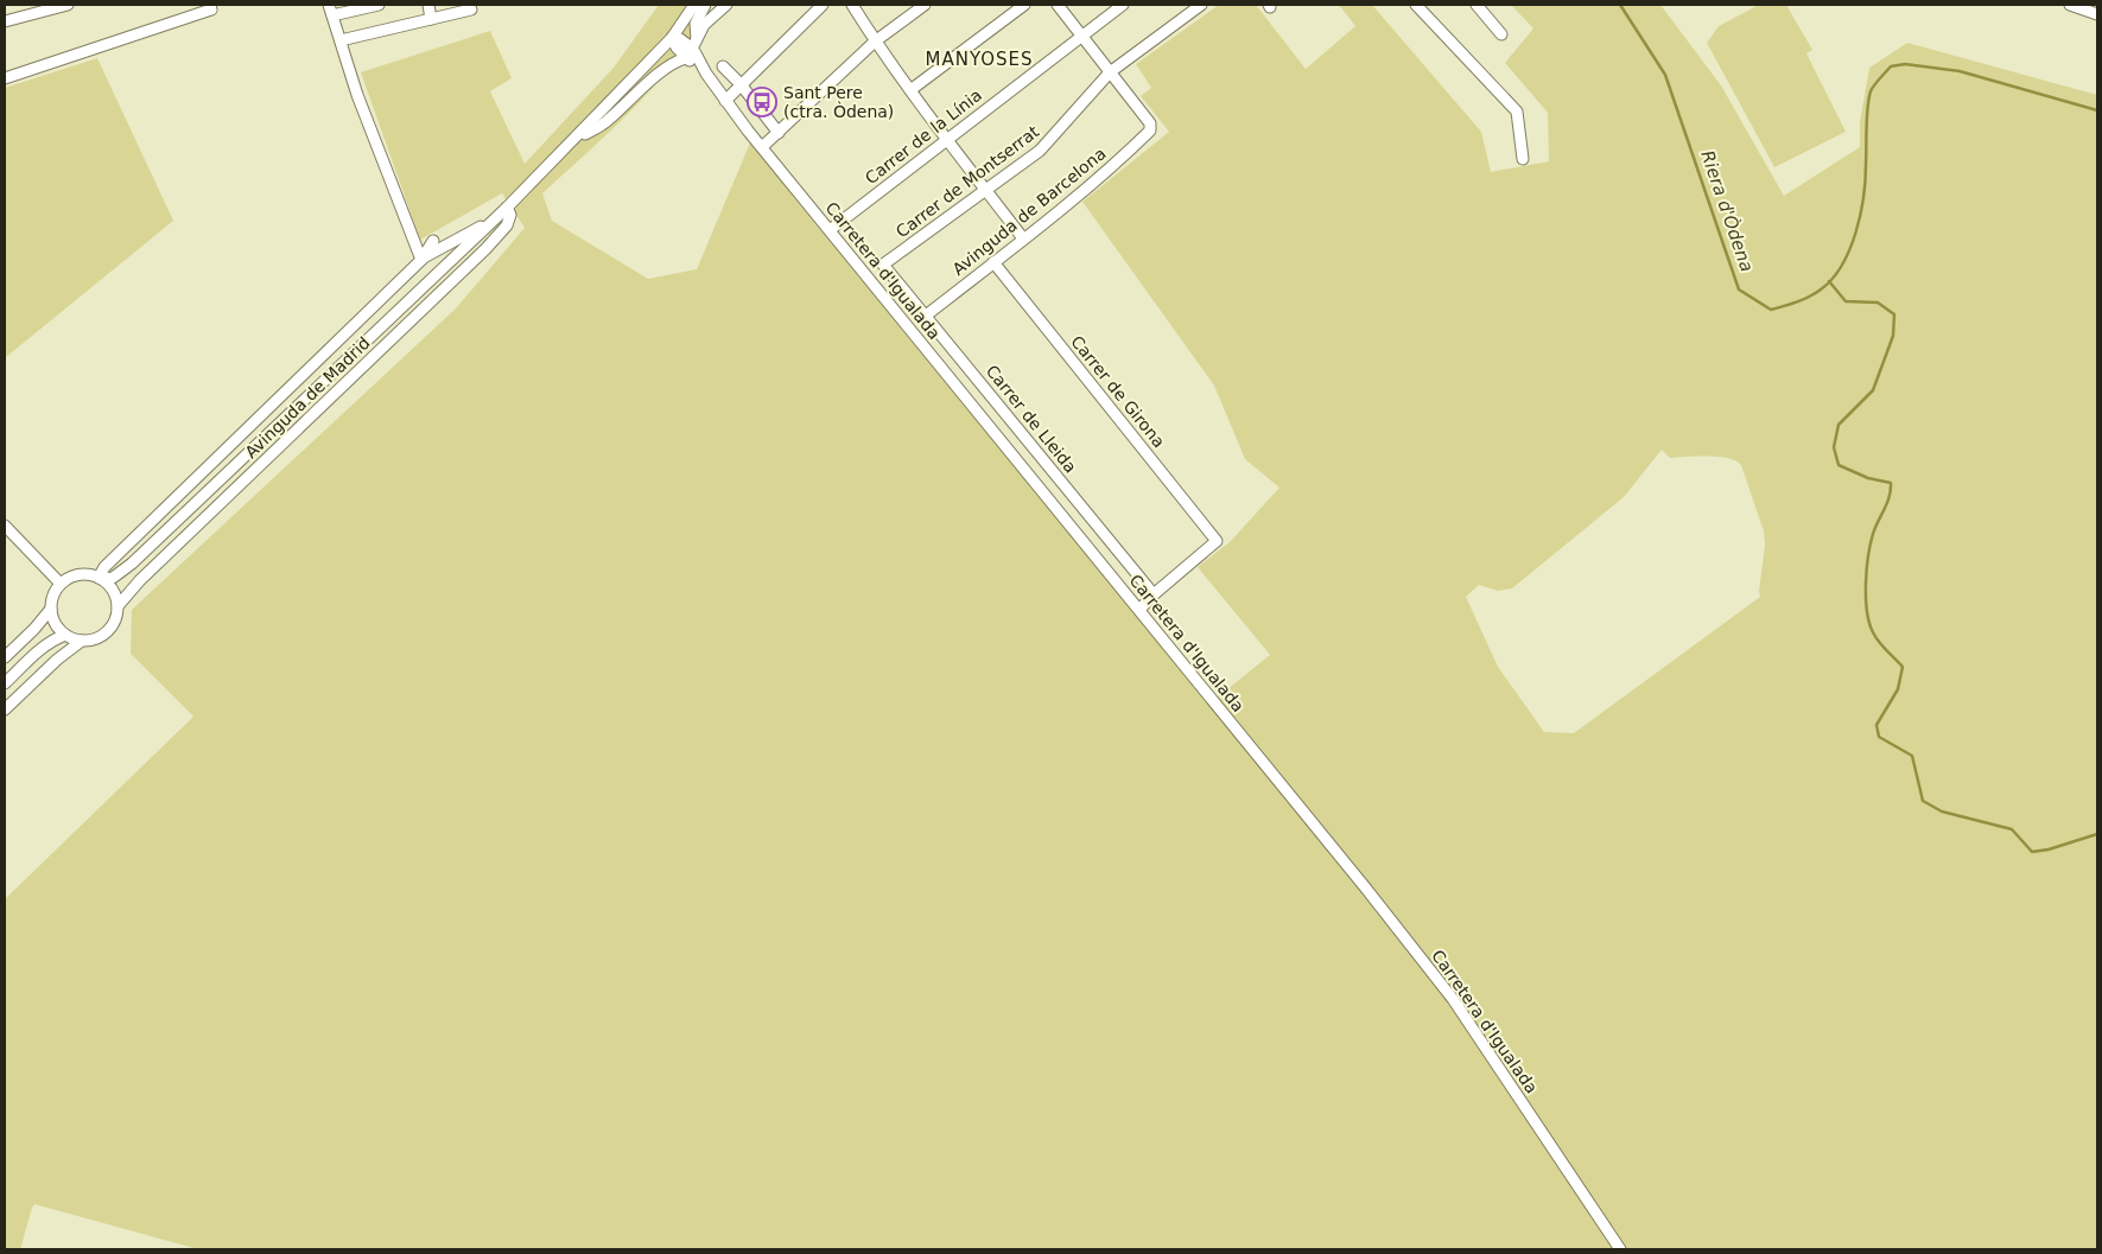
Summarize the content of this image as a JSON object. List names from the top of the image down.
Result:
{
  "streets": {
    "street": [
      "Carrer de la Línia",
      "Carrer de Montserrat",
      "Avinguda de Barcelona",
      "Carretera d'Igualada",
      "Carrer de Girona",
      "Avinguda de Madrid",
      "Carrer de Lleida"
    ]
  },
  "crossings": [
    ["Carrer de la Línia", "Carretera d'Igualada"],
    ["Carrer de Montserrat", "Avinguda de Barcelona"],
    ["Carrer de Montserrat", "Carrer de Lleida"],
    ["Avinguda de Barcelona", "Carrer de Girona"],
    ["Avinguda de Barcelona", "Carrer de Lleida"],
    ["Carretera d'Igualada", "Avinguda de Madrid"],
    ["Carrer de Girona", "Carrer de Lleida"]
  ],
  "districts": ["MANYOSES"],
  "water": ["Riera d'Òdena"],
  "places": {
    "bus stop": ["Sant Pere (ctra. Òdena)"]
  }
}
